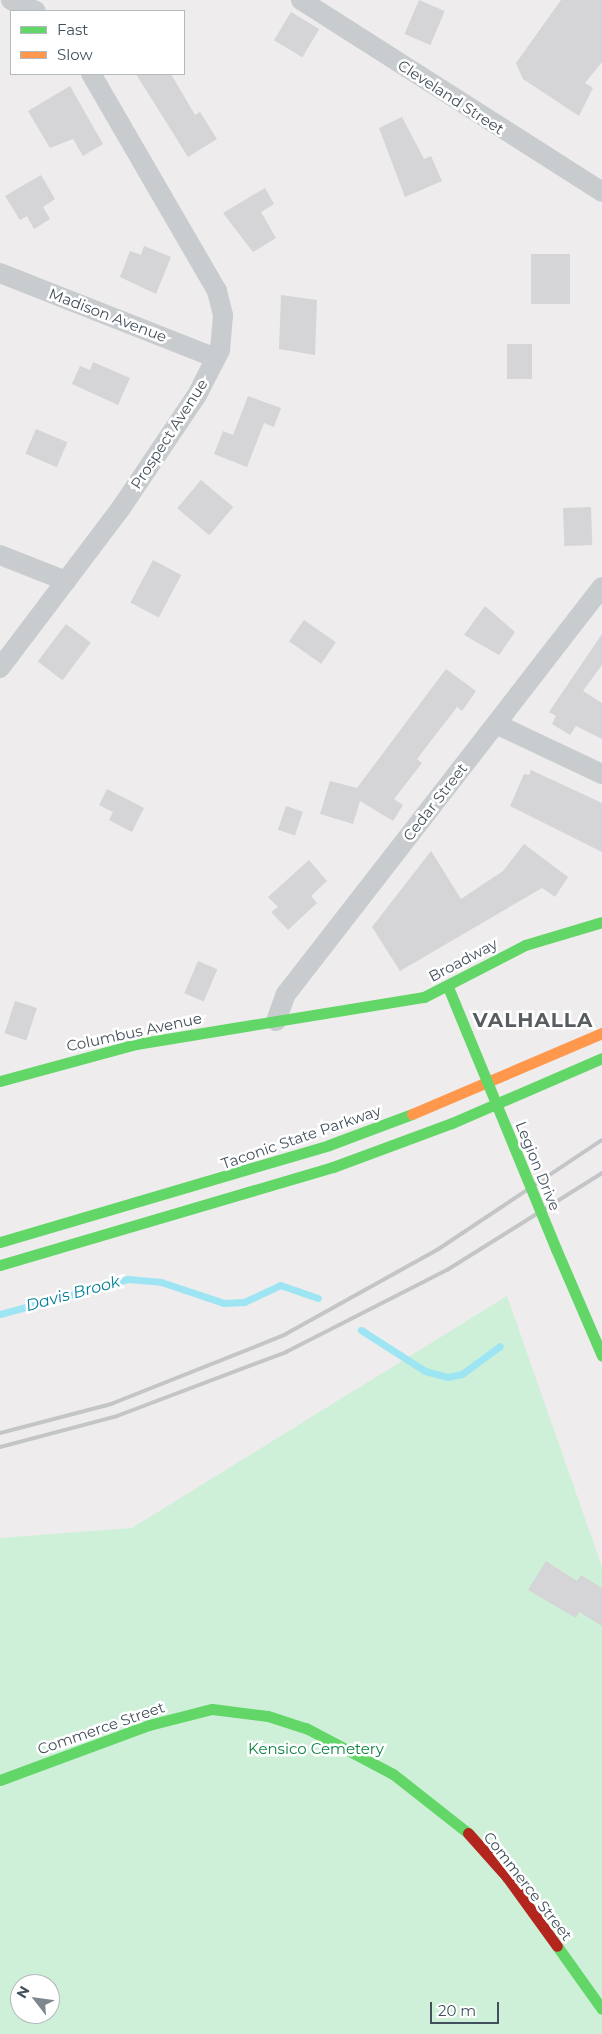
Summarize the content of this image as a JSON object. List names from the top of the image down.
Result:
{
  "streets": {
    "main road": [
      "Broadway",
      "Columbus Avenue",
      "Taconic State Parkway",
      "Legion Drive",
      "Commerce Street"
    ],
    "street": [
      "Cleveland Street",
      "Madison Avenue",
      "Prospect Avenue",
      "Cedar Street"
    ]
  },
  "crossings": [
    ["Madison Avenue", "Prospect Avenue"],
    ["Cedar Street", "Broadway"],
    ["Cedar Street", "Columbus Avenue"],
    ["Broadway", "Columbus Avenue"],
    ["Broadway", "Legion Drive"]
  ],
  "districts": ["VALHALLA"],
  "water": ["Davis Brook"],
  "parks": ["Kensico Cemetery"],
  "legend": ["Fast", "Slow"],
  "scale_bar": "20 m",
  "north": "top left"
}
